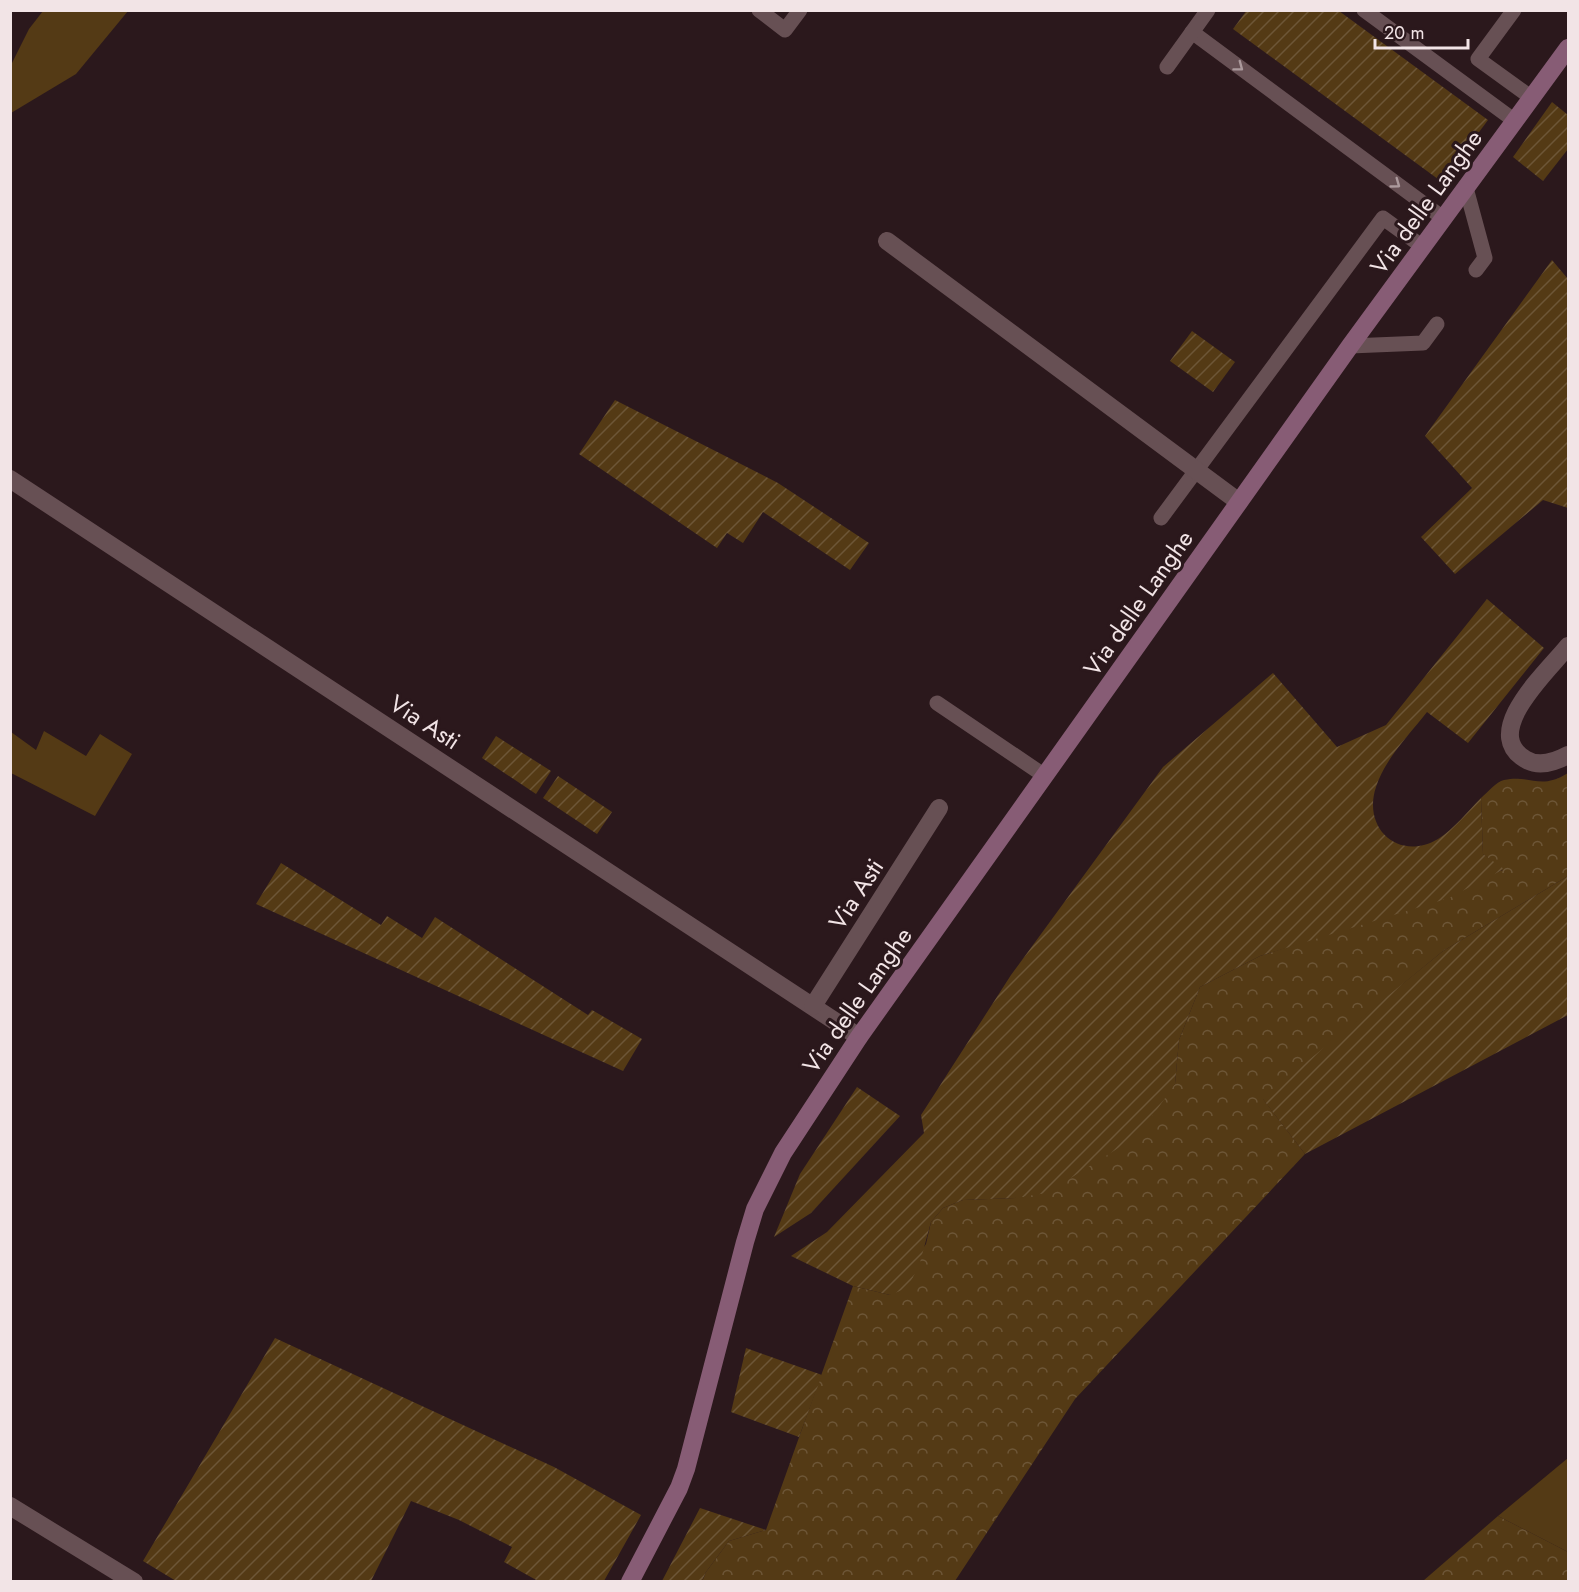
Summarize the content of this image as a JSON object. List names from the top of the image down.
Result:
{
  "streets": {
    "main road": ["Via delle Langhe"],
    "street": ["Via Asti"]
  },
  "crossings": [
    ["Via delle Langhe", "Via Asti"]
  ],
  "scale_bar": "20 m"
}
